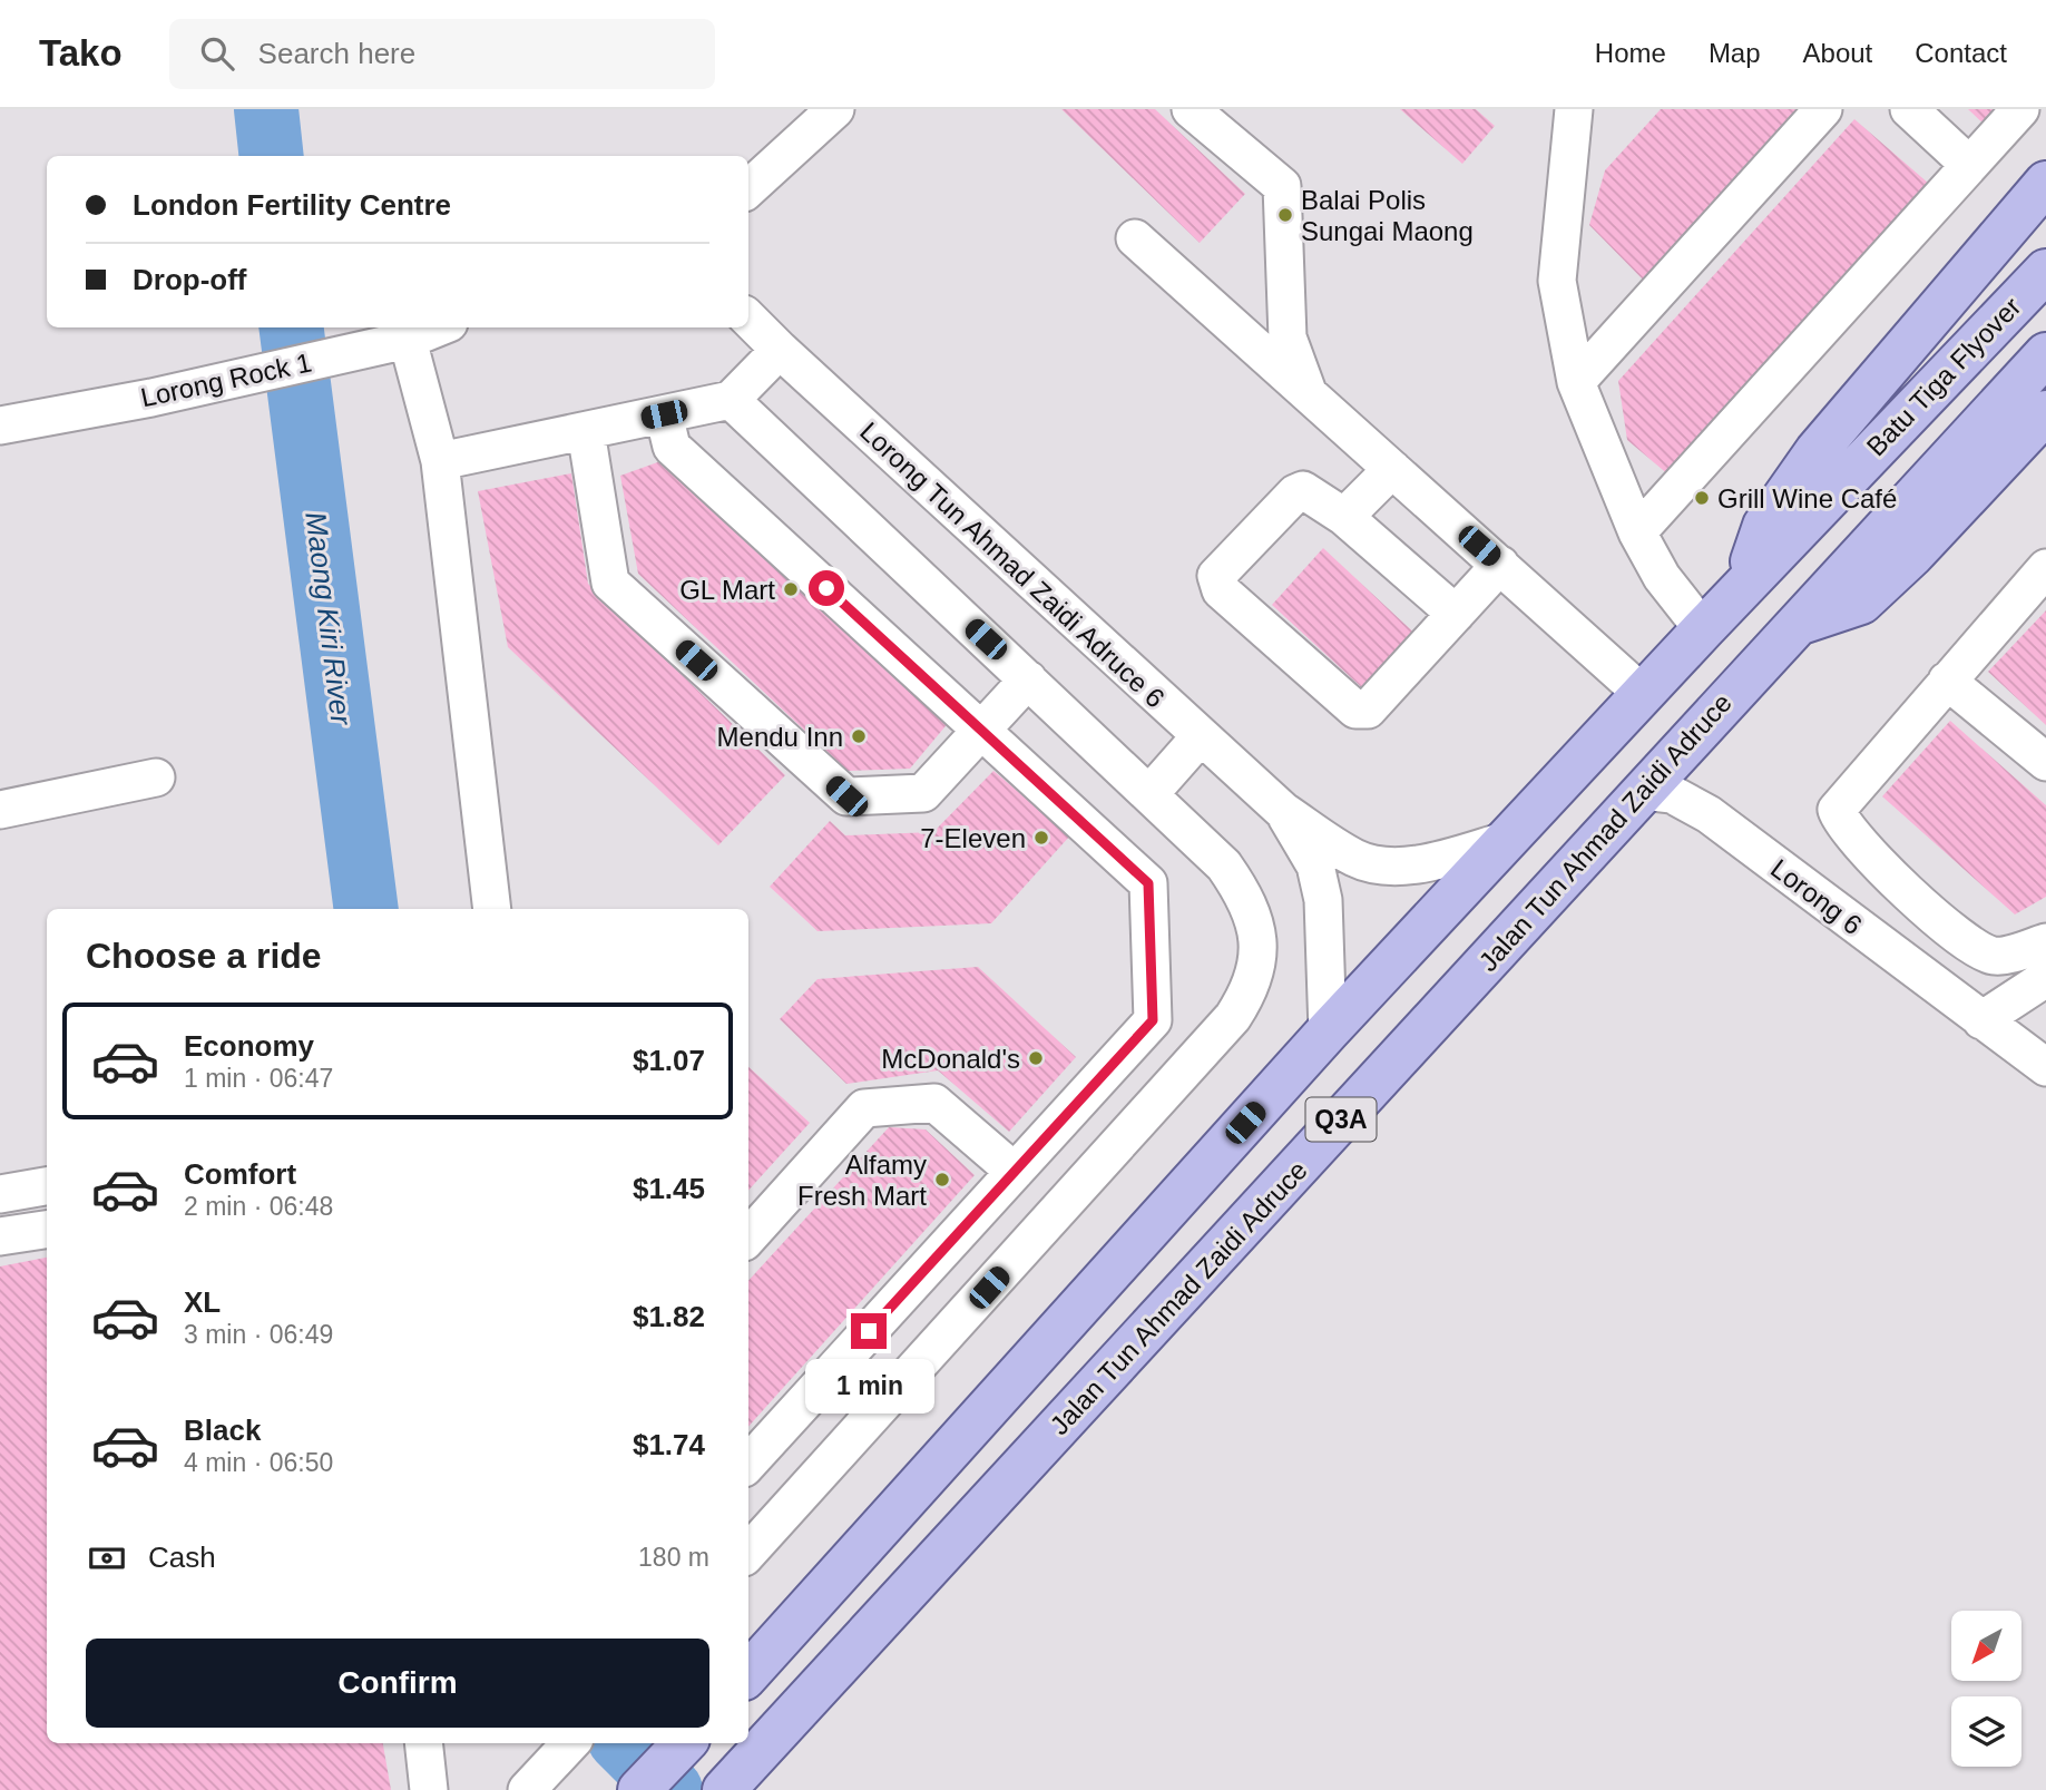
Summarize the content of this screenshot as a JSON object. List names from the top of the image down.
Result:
{
  "streets": {
    "main road": ["Batu Tiga Flyover", "Jalan Tun Ahmad Zaidi Adruce", "Q3A"],
    "street": ["Lorong Rock 1", "Lorong Tun Ahmad Zaidi Adruce 6", "Lorong 6"]
  },
  "crossings": [
    ["Jalan Tun Ahmad Zaidi Adruce", "Lorong 6"]
  ],
  "water": ["Maong Kiri River"],
  "places": [
    "Balai Polis Sungai Maong",
    "Grill Wine Café",
    "GL Mart",
    "Mendu Inn",
    "7-Eleven",
    "McDonald's",
    "Alfamy Fresh Mart"
  ],
  "north": "bottom left",
  "page": {
    "header": "Tako",
    "search": "Search here",
    "nav": [
      "Home",
      "Map",
      "About",
      "Contact"
    ],
    "banner": ["London Fertility Centre", "Drop-off"],
    "heading": "Choose a ride",
    "list": [
      {
        "name": "Economy",
        "note": "1 min · 06:47",
        "value": "$1.07"
      },
      {
        "name": "Comfort",
        "note": "2 min · 06:48",
        "value": "$1.45"
      },
      {
        "name": "XL",
        "note": "3 min · 06:49",
        "value": "$1.82"
      },
      {
        "name": "Black",
        "note": "4 min · 06:50",
        "value": "$1.74"
      }
    ],
    "bubble": "1 min",
    "pay": ["Cash", "180 m"],
    "buttons": "Confirm"
  }
}
